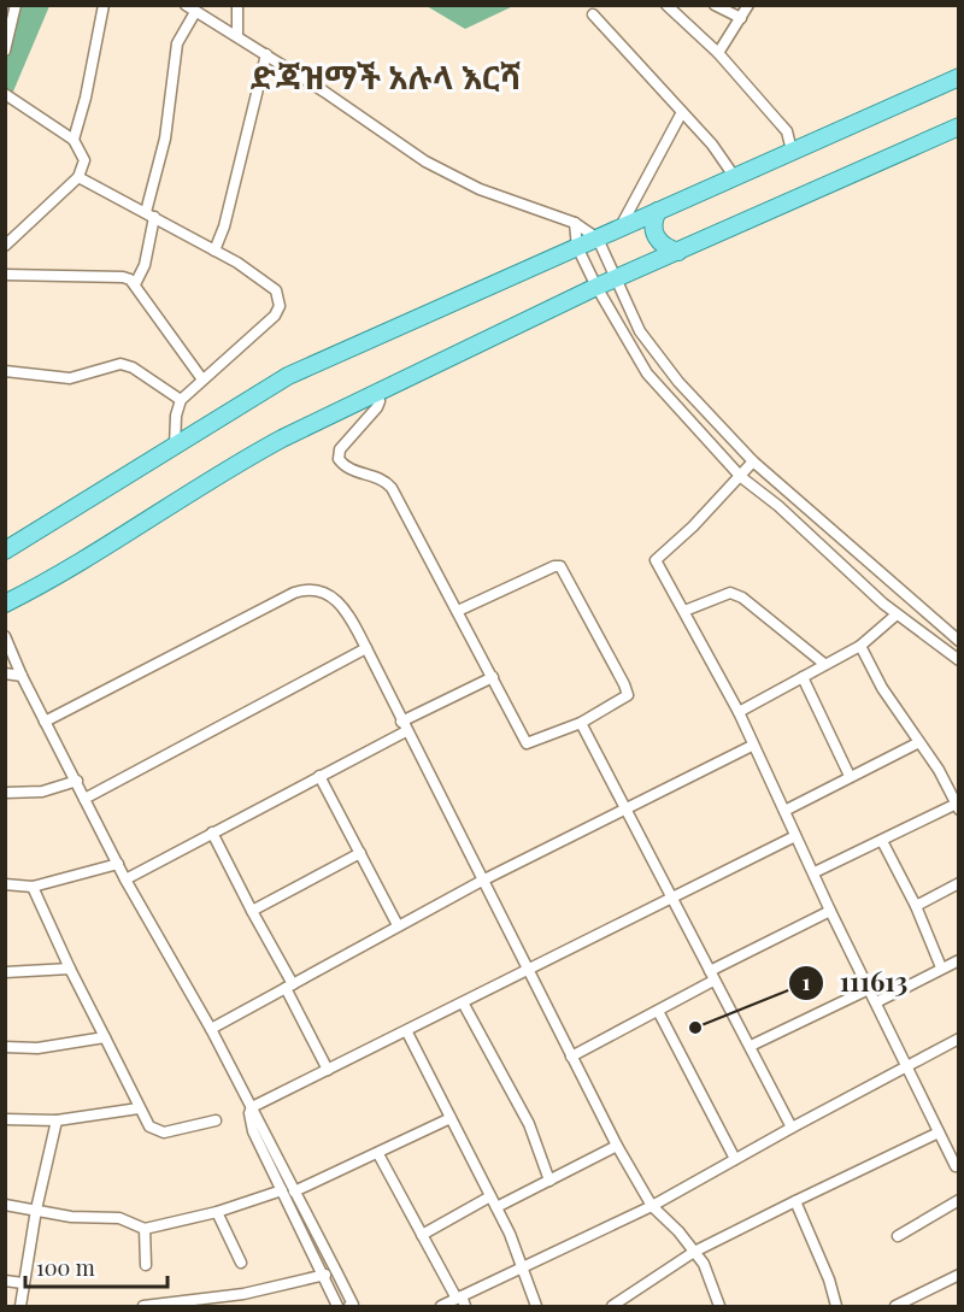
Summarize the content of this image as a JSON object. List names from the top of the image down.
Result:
{
  "districts": ["ድጃዝማች አሉላ እርሻ"],
  "places": ["111613"],
  "scale_bar": "100 m"
}
